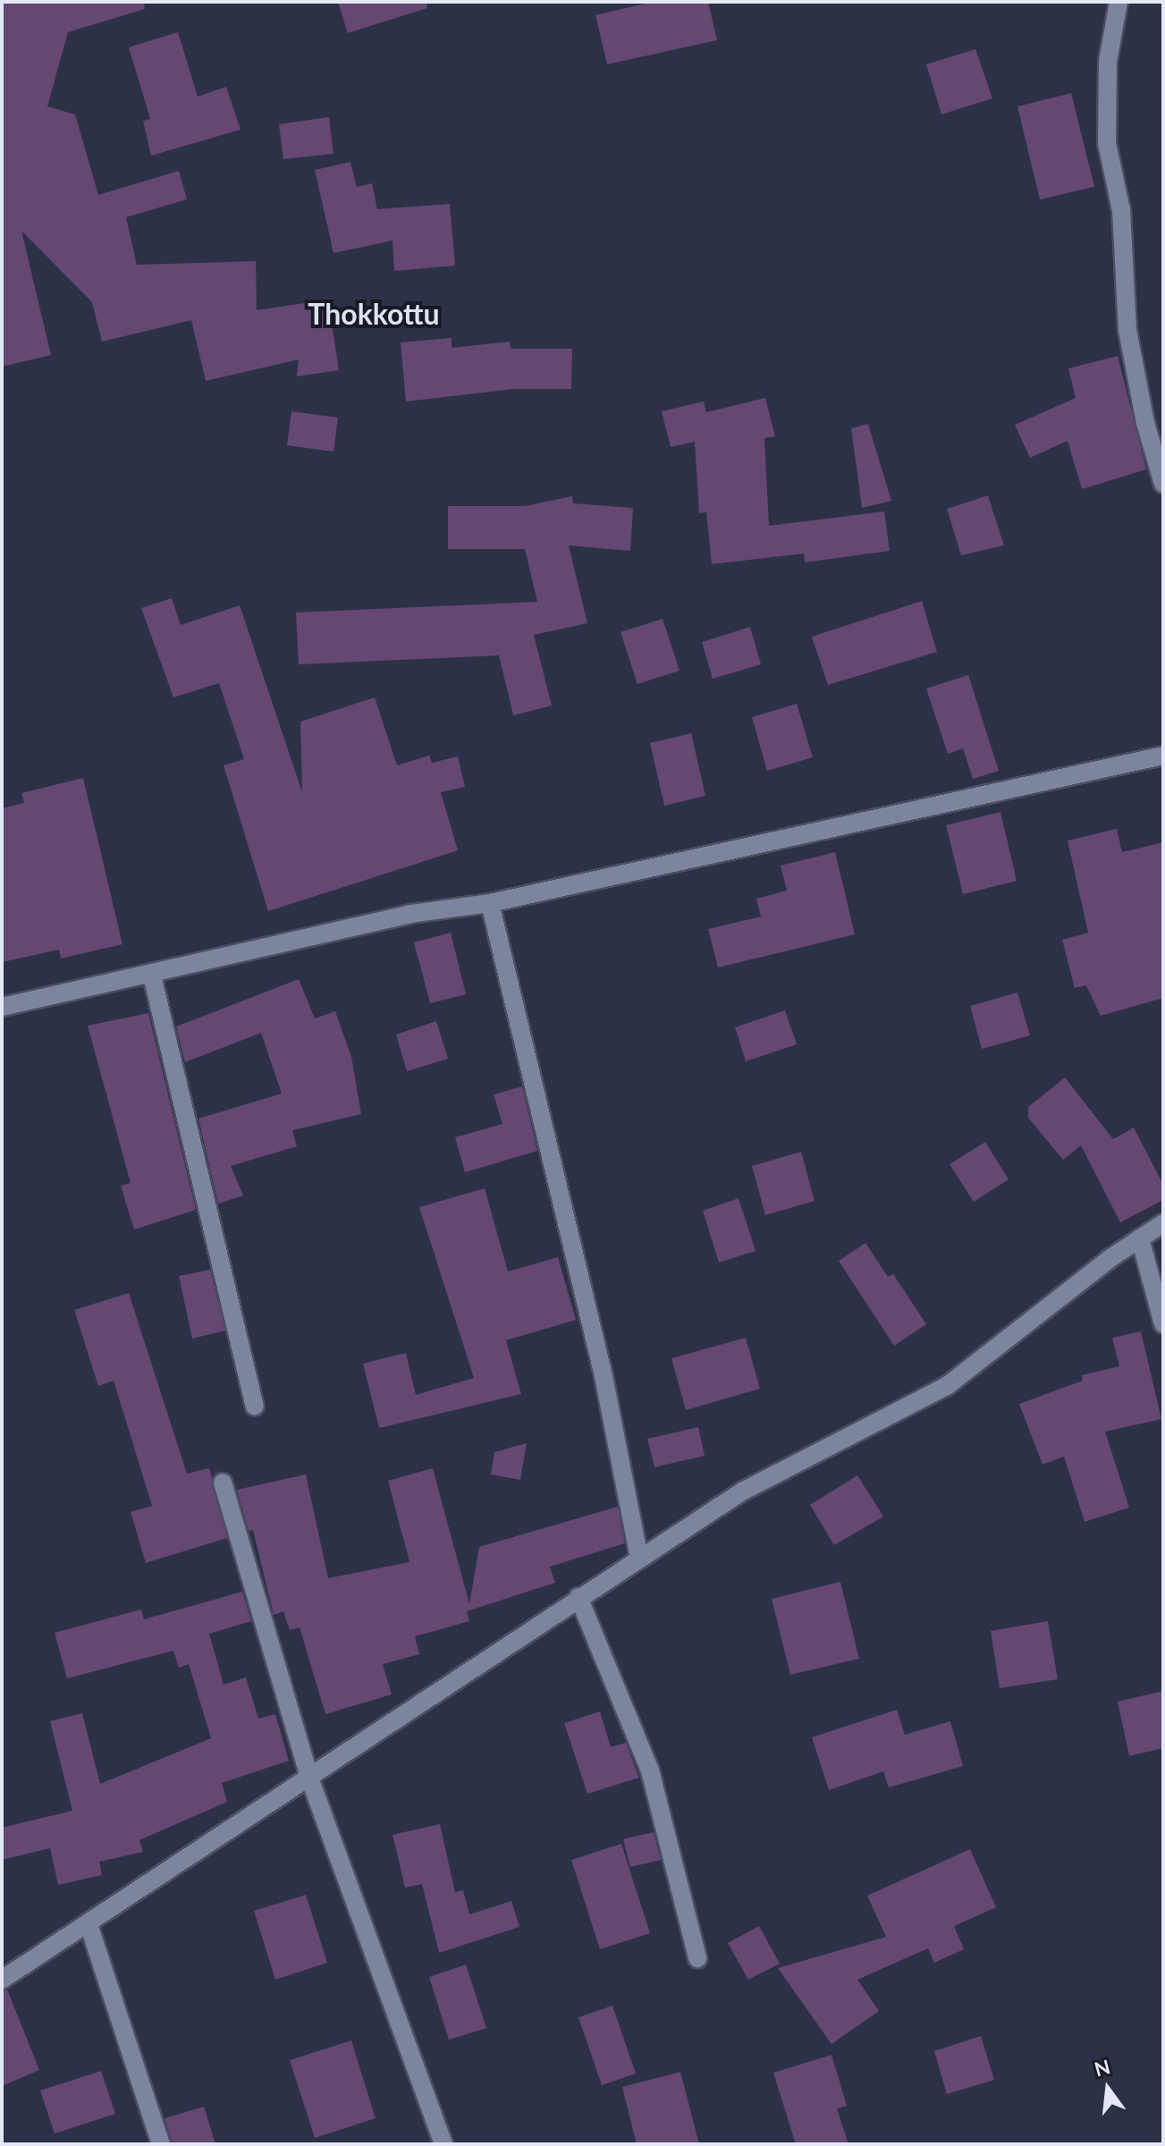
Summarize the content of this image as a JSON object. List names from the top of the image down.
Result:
{
  "districts": ["Thokkottu"],
  "north": "top"
}
